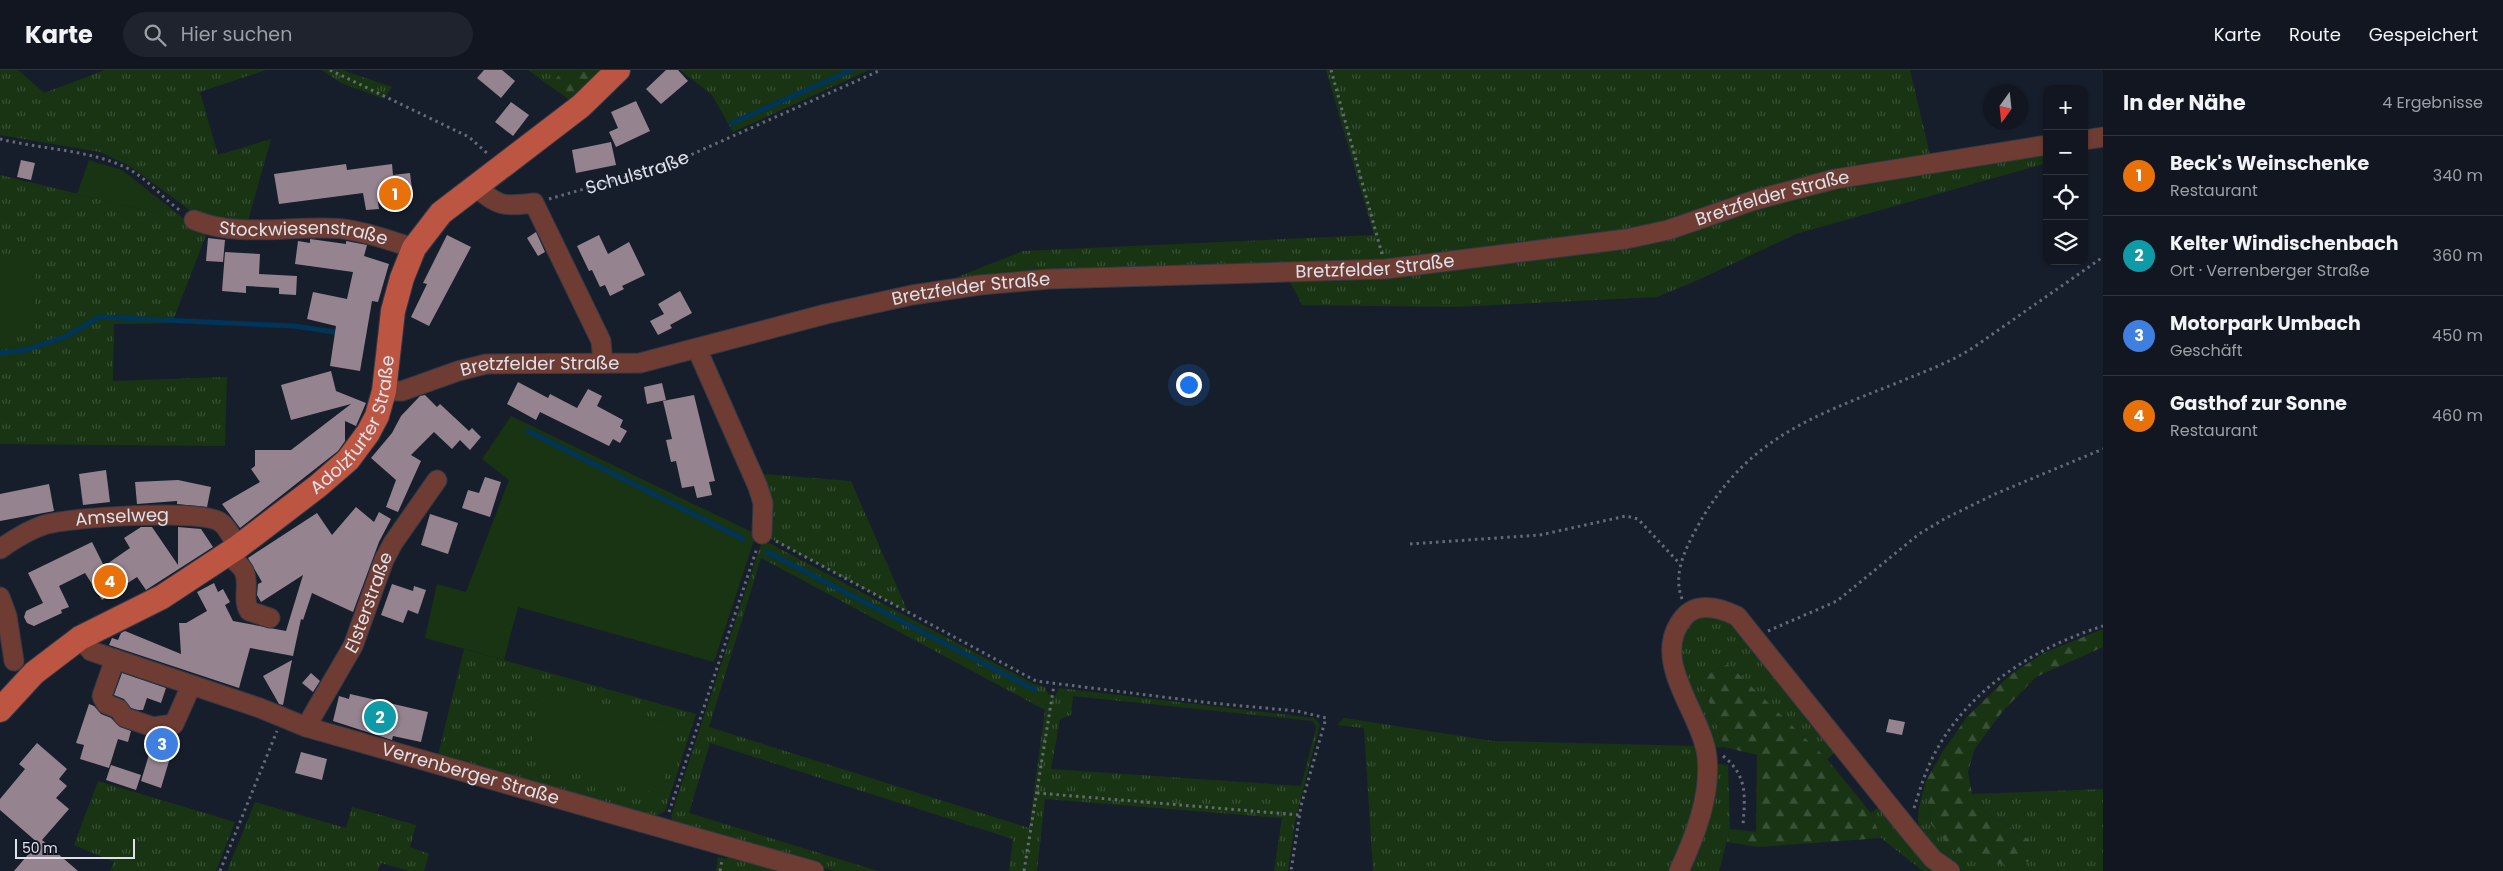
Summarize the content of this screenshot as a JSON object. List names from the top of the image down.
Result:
{
  "streets": {
    "main road": ["Adolzfurter Straße"],
    "street": [
      "Bretzfelder Straße",
      "Stockwiesenstraße",
      "Amselweg",
      "Elsterstraße",
      "Verrenberger Straße"
    ],
    "path": ["Schulstraße"]
  },
  "crossings": [
    ["Bretzfelder Straße", "Adolzfurter Straße"],
    ["Stockwiesenstraße", "Adolzfurter Straße"],
    ["Adolzfurter Straße", "Amselweg"],
    ["Adolzfurter Straße", "Verrenberger Straße"],
    ["Elsterstraße", "Verrenberger Straße"]
  ],
  "scale_bar": "50 m",
  "north": "bottom",
  "page": {
    "header": "Karte",
    "search": "Hier suchen",
    "nav": ["Karte", "Route", "Gespeichert"],
    "heading": ["In der Nähe", "4 Ergebnisse"],
    "map_buttons": ["+", "−"],
    "list": [
      {
        "mark": "1",
        "name": "Beck's Weinschenke",
        "note": "Restaurant",
        "value": "340 m"
      },
      {
        "mark": "2",
        "name": "Kelter Windischenbach",
        "note": "Ort · Verrenberger Straße",
        "value": "360 m"
      },
      {
        "mark": "3",
        "name": "Motorpark Umbach",
        "note": "Geschäft",
        "value": "450 m"
      },
      {
        "mark": "4",
        "name": "Gasthof zur Sonne",
        "note": "Restaurant",
        "value": "460 m"
      }
    ],
    "pins": [
      "1",
      "4",
      "2",
      "3"
    ],
    "scale": "50 m"
  }
}
